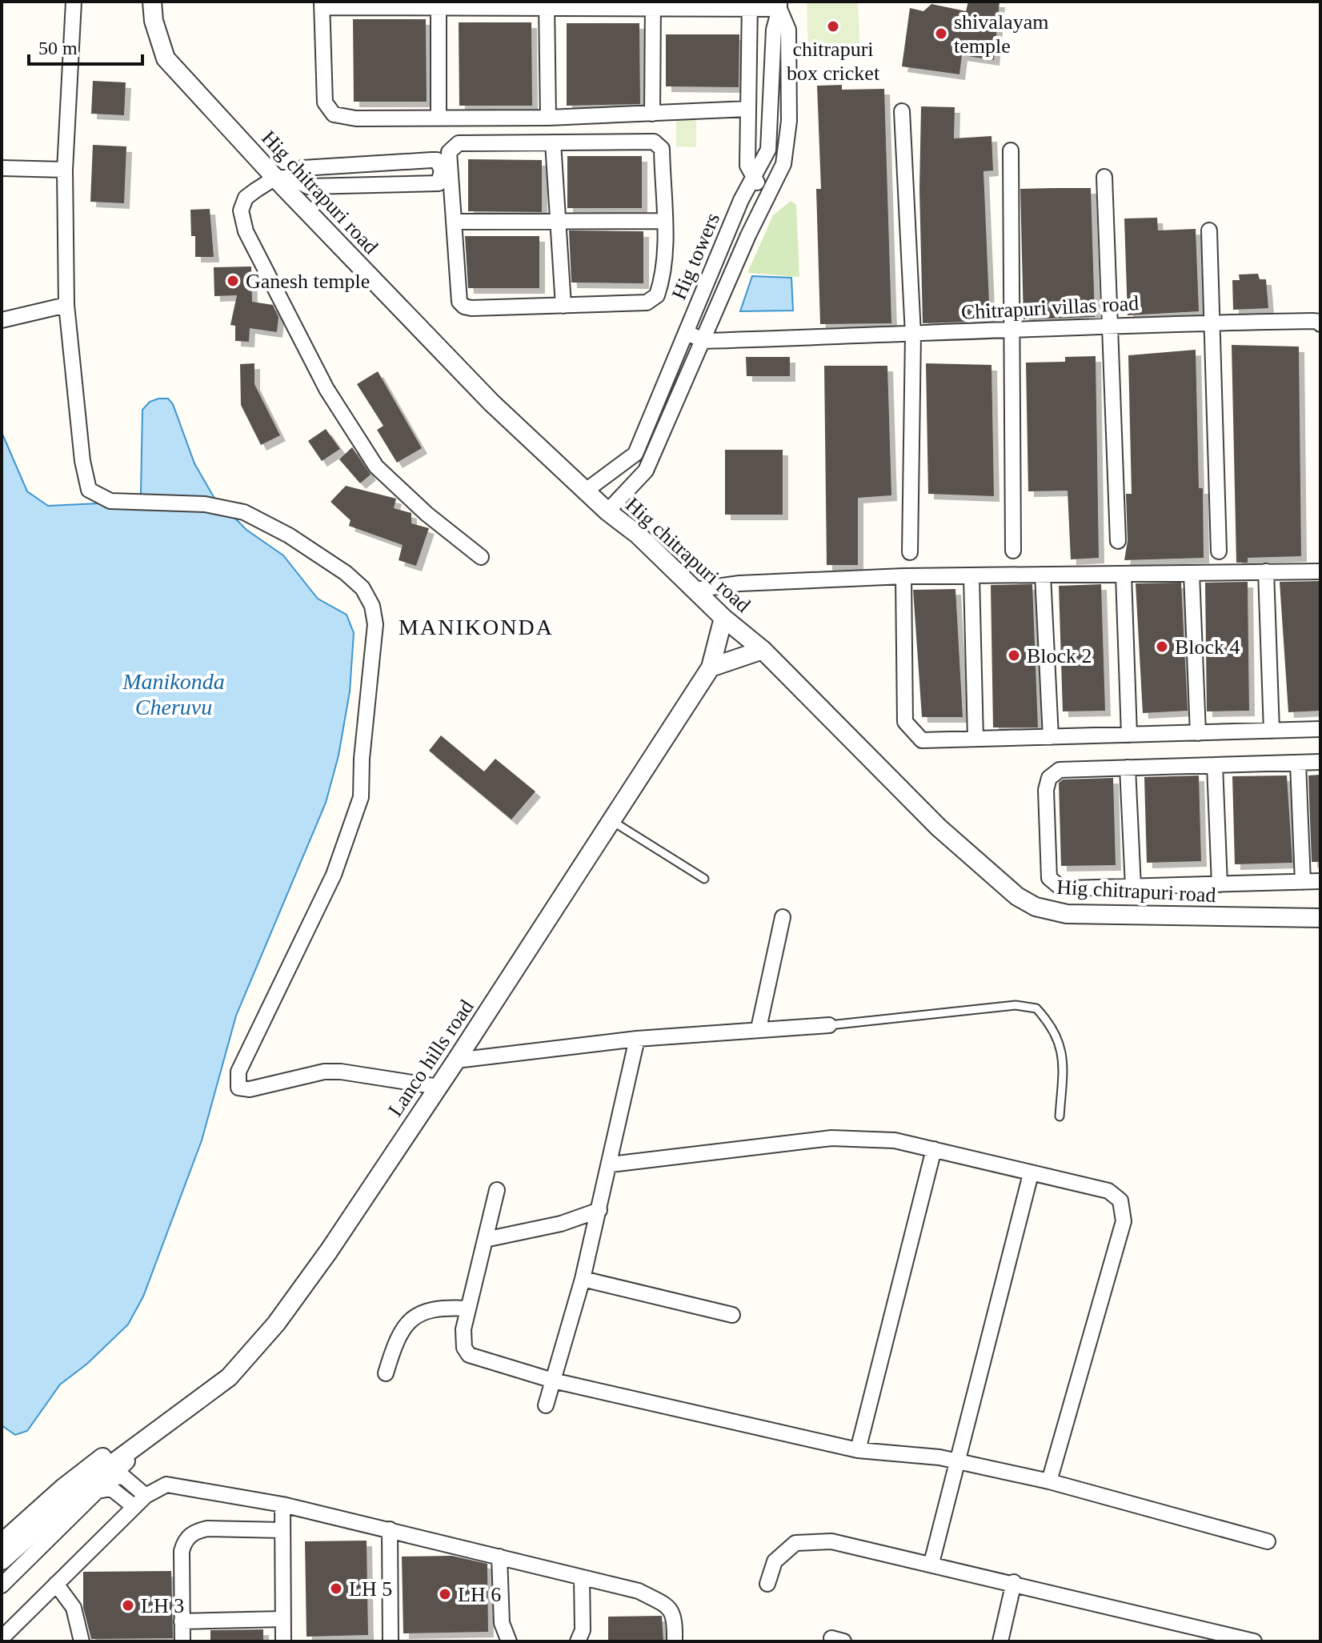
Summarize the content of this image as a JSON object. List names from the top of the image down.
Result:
{
  "streets": {
    "street": [
      "Hig chitrapuri road",
      "Hig towers",
      "Chitrapuri villas road",
      "Lanco hills road"
    ]
  },
  "crossings": [
    ["Hig chitrapuri road", "Hig towers"],
    ["Hig chitrapuri road", "Lanco hills road"]
  ],
  "districts": ["MANIKONDA"],
  "water": ["Manikonda Cheruvu"],
  "places": [
    "chitrapuri box cricket",
    "shivalayam temple",
    "Ganesh temple",
    "Block 4",
    "Block 2",
    "LH 5",
    "LH 6",
    "LH 3"
  ],
  "scale_bar": "50 m"
}
